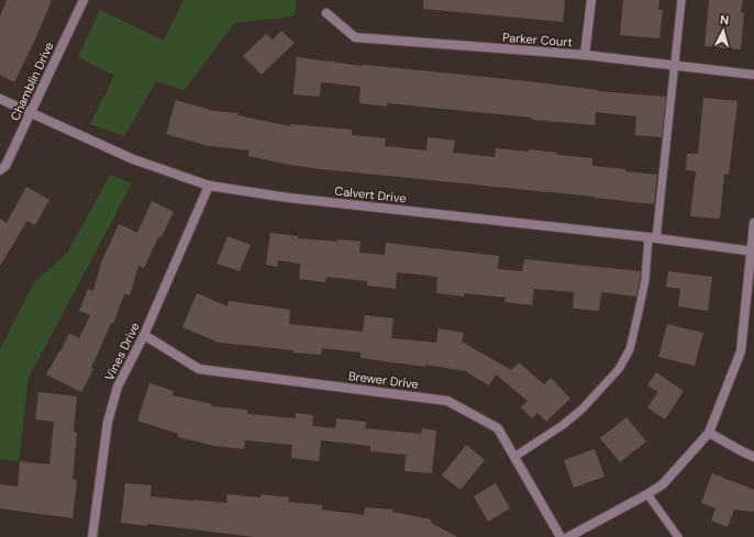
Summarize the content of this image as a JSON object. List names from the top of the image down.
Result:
{
  "streets": {
    "street": [
      "Parker Court",
      "Chamblin Drive",
      "Calvert Drive",
      "Vines Drive",
      "Brewer Drive"
    ]
  },
  "crossings": [
    ["Chamblin Drive", "Calvert Drive"],
    ["Calvert Drive", "Vines Drive"],
    ["Vines Drive", "Brewer Drive"]
  ],
  "north": "top"
}
